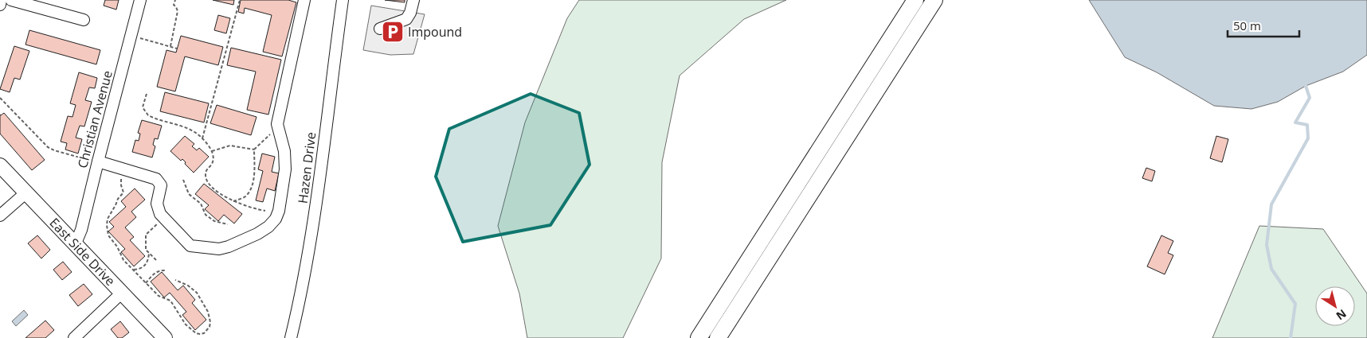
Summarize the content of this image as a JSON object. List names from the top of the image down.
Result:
{
  "streets": {
    "main road": ["East Side Drive"],
    "street": ["Christian Avenue", "Hazen Drive"]
  },
  "crossings": [
    ["Christian Avenue", "East Side Drive"]
  ],
  "places": {
    "parking": ["Impound"]
  },
  "scale_bar": "50 m",
  "north": "bottom right"
}
